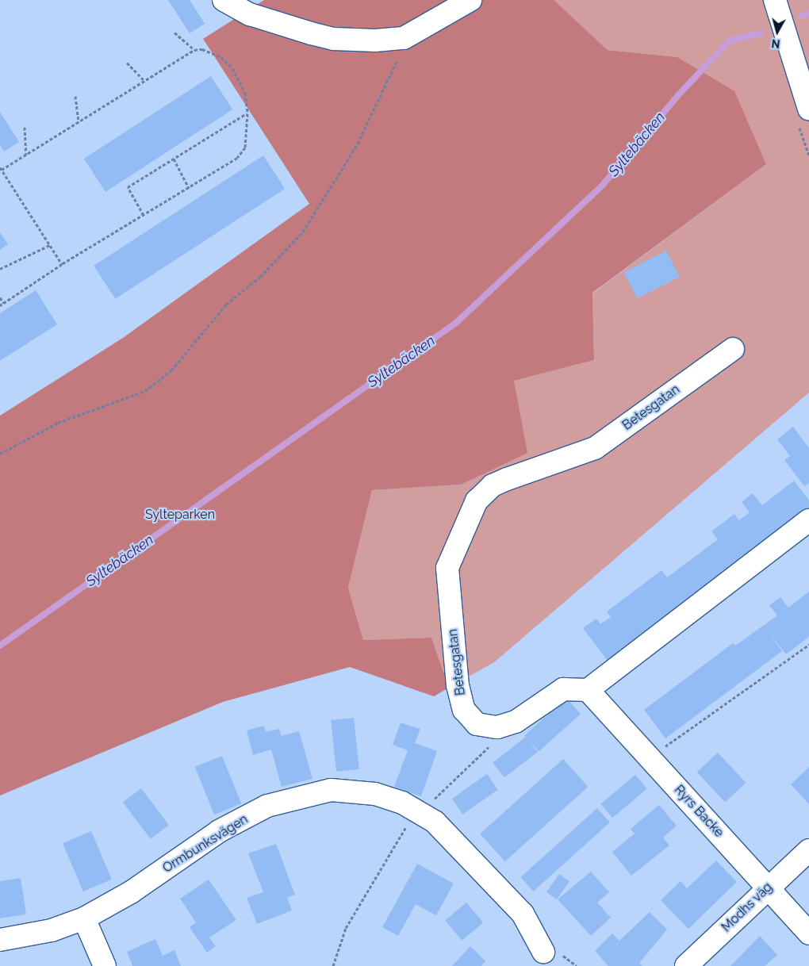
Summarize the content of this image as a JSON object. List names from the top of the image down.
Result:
{
  "streets": {
    "street": [
      "Betesgatan",
      "Ryrs Backe",
      "Ormbunksvägen",
      "Modhs väg"
    ]
  },
  "crossings": [
    ["Betesgatan", "Ryrs Backe"],
    ["Ryrs Backe", "Modhs väg"]
  ],
  "water": ["Syltebäcken"],
  "parks": ["Sylteparken"],
  "north": "bottom"
}
